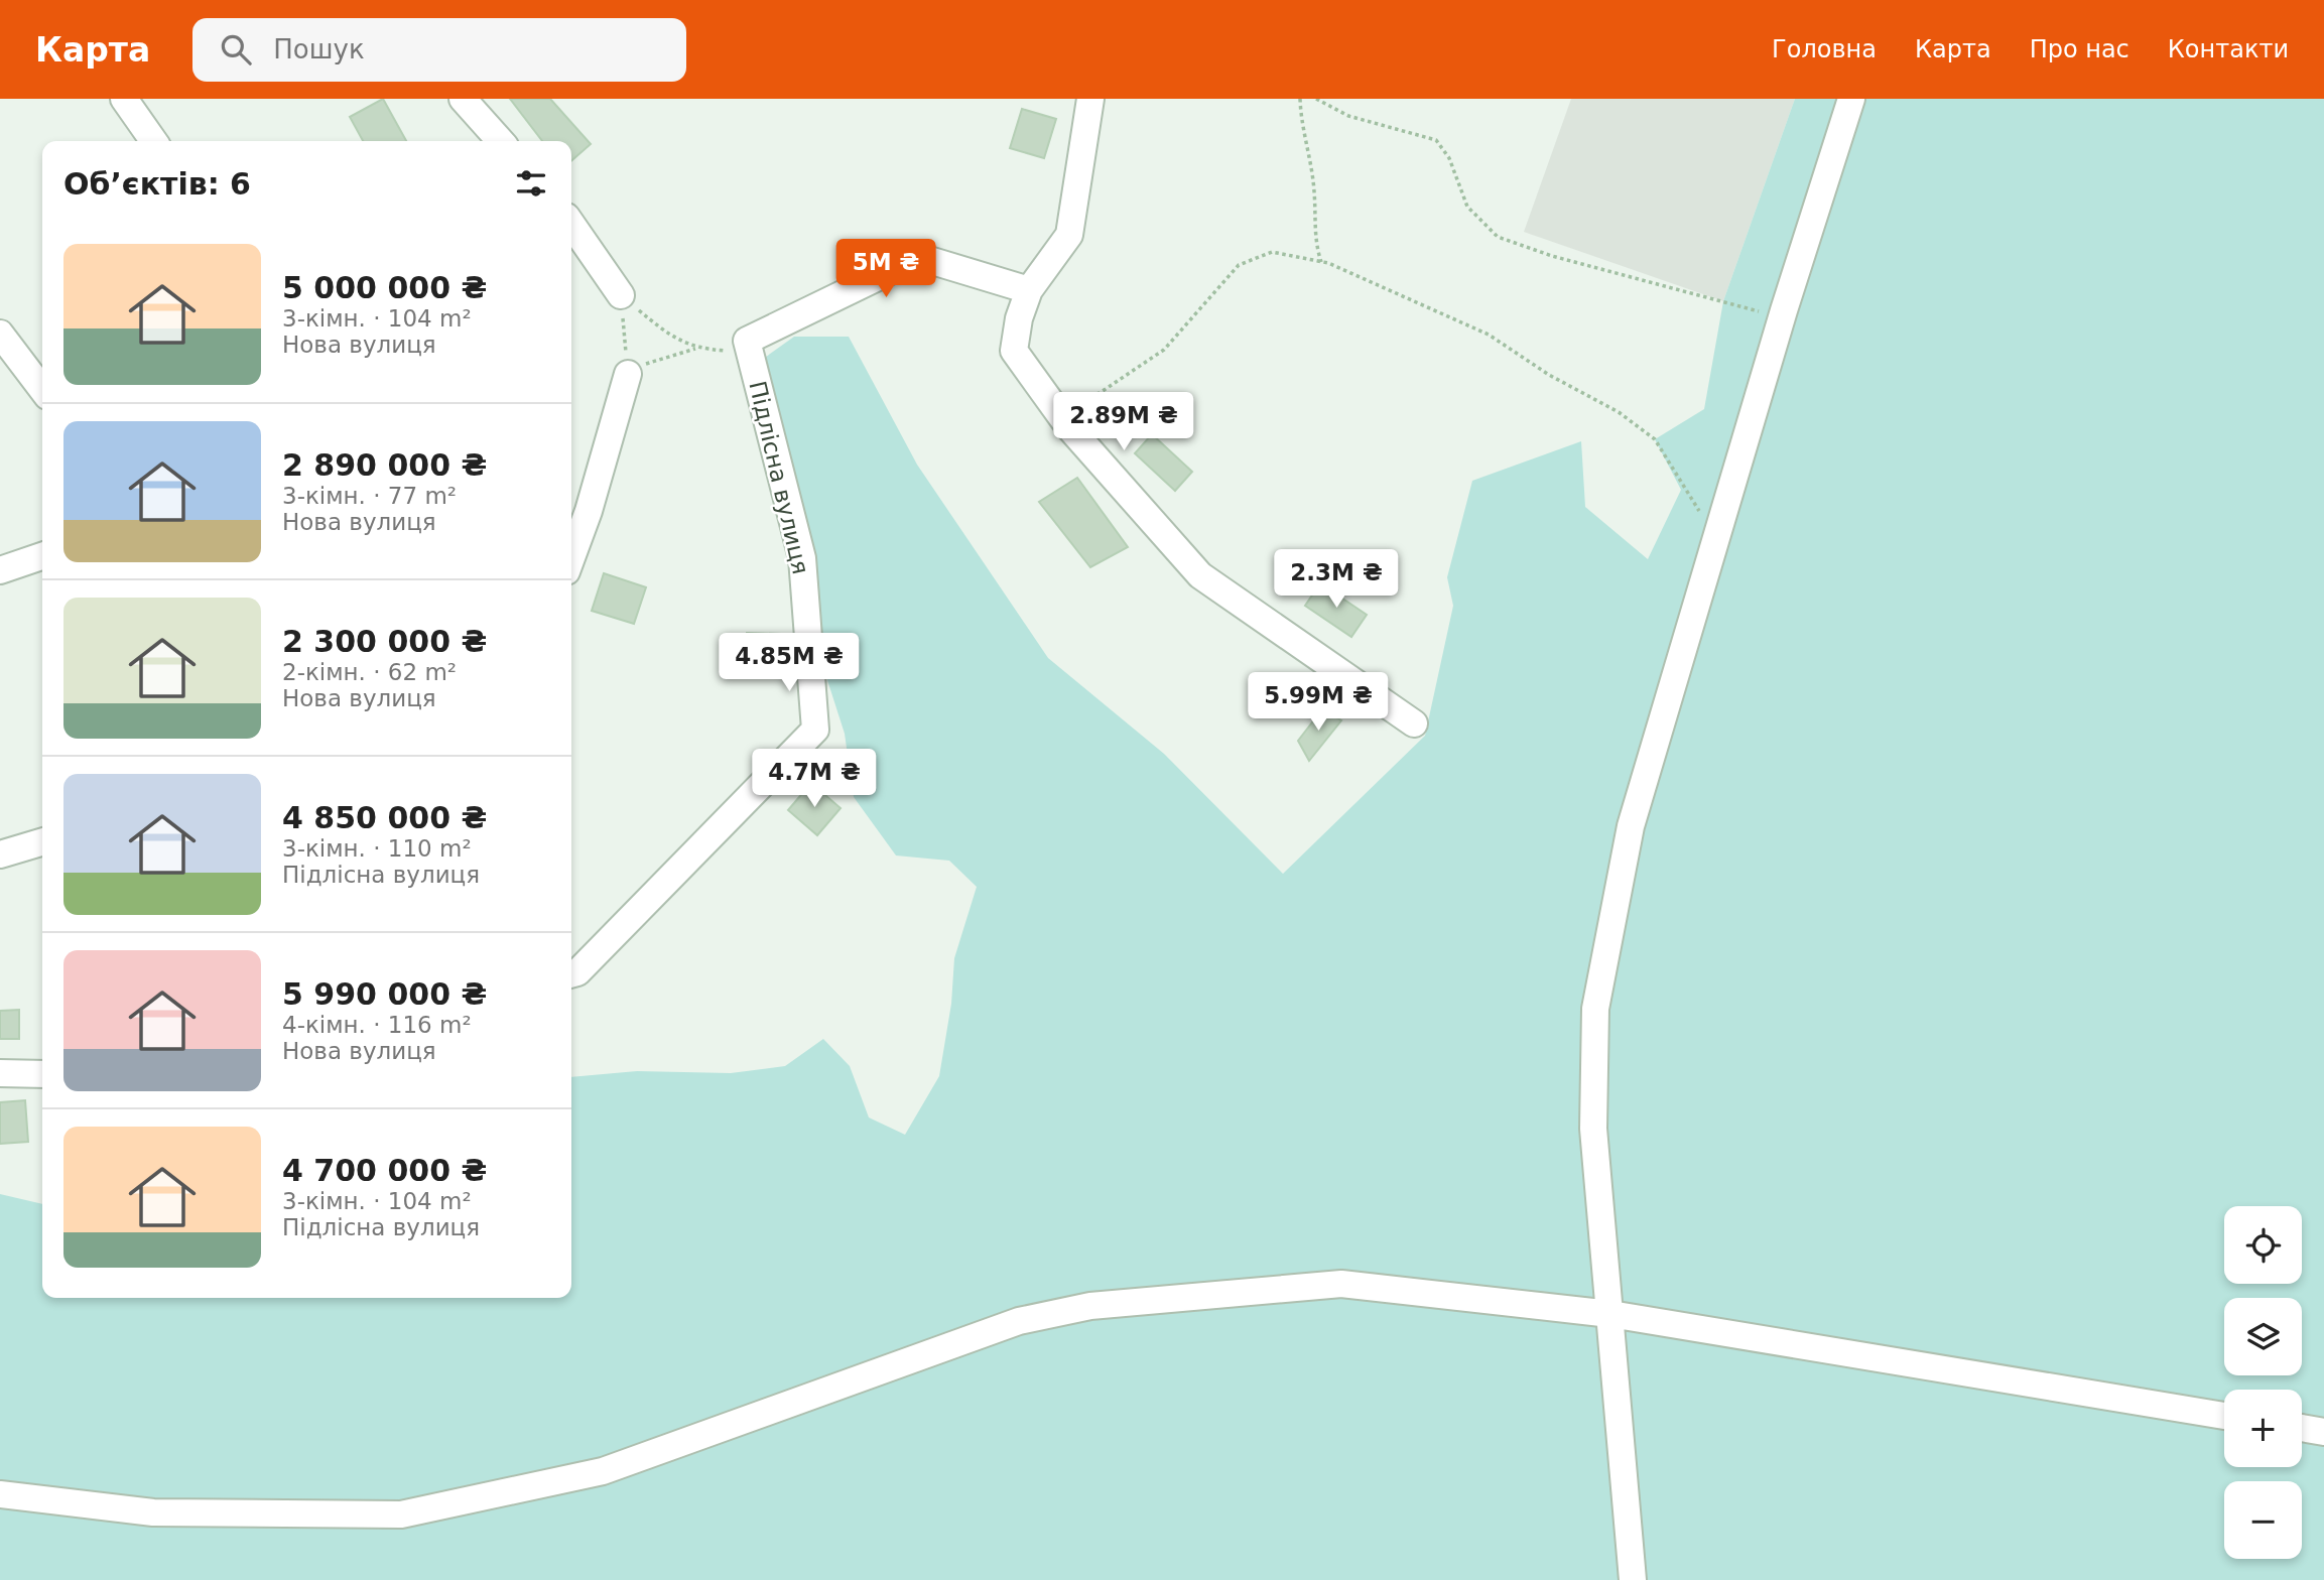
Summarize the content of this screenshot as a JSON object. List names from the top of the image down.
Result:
{
  "streets": {
    "street": ["Підлісна вулиця"]
  },
  "page": {
    "header": "Карта",
    "search": "Пошук",
    "nav": [
      "Головна",
      "Карта",
      "Про нас",
      "Контакти"
    ],
    "heading": "Об’єктів: 6",
    "list": [
      {
        "name": "5 000 000 ₴",
        "note": "3-кімн. · 104 m² · Нова вулиця"
      },
      {
        "name": "2 890 000 ₴",
        "note": "3-кімн. · 77 m² · Нова вулиця"
      },
      {
        "name": "2 300 000 ₴",
        "note": "2-кімн. · 62 m² · Нова вулиця"
      },
      {
        "name": "4 850 000 ₴",
        "note": "3-кімн. · 110 m² · Підлісна вулиця"
      },
      {
        "name": "5 990 000 ₴",
        "note": "4-кімн. · 116 m² · Нова вулиця"
      },
      {
        "name": "4 700 000 ₴",
        "note": "3-кімн. · 104 m² · Підлісна вулиця"
      }
    ],
    "price": [
      "5M ₴",
      "2.89M ₴",
      "2.3M ₴",
      "4.85M ₴",
      "5.99M ₴",
      "4.7M ₴"
    ],
    "map_buttons": ["+", "−"]
  }
}
